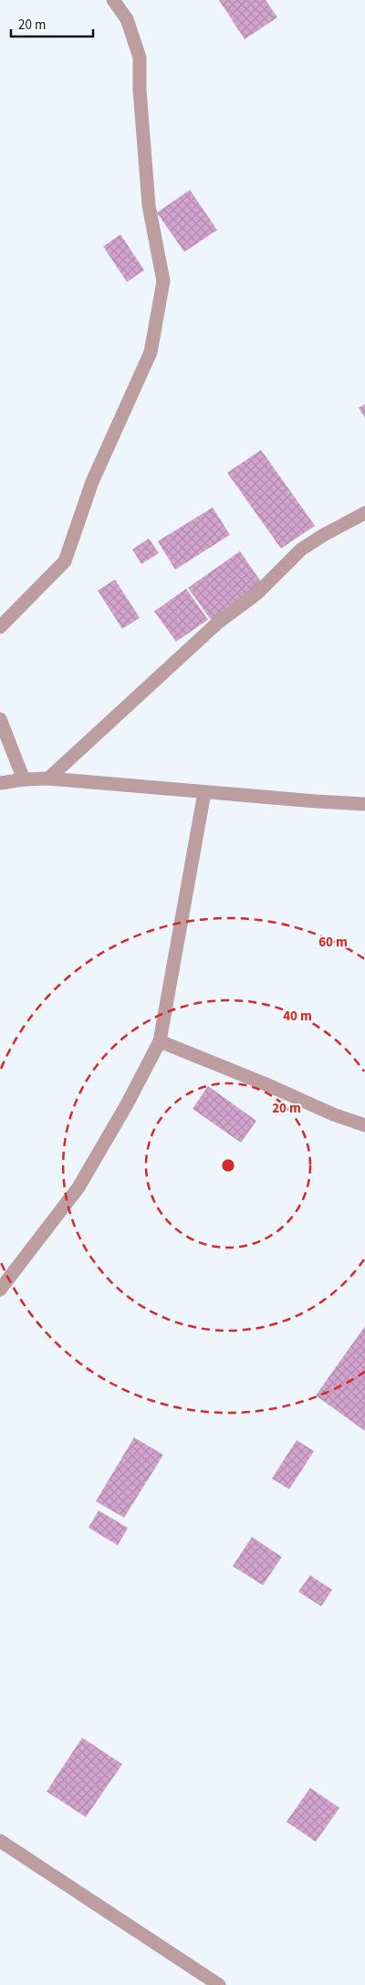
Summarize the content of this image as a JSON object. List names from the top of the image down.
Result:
{
  "scale_bar": "20 m",
  "rings": ["60 m", "40 m", "20 m"]
}
